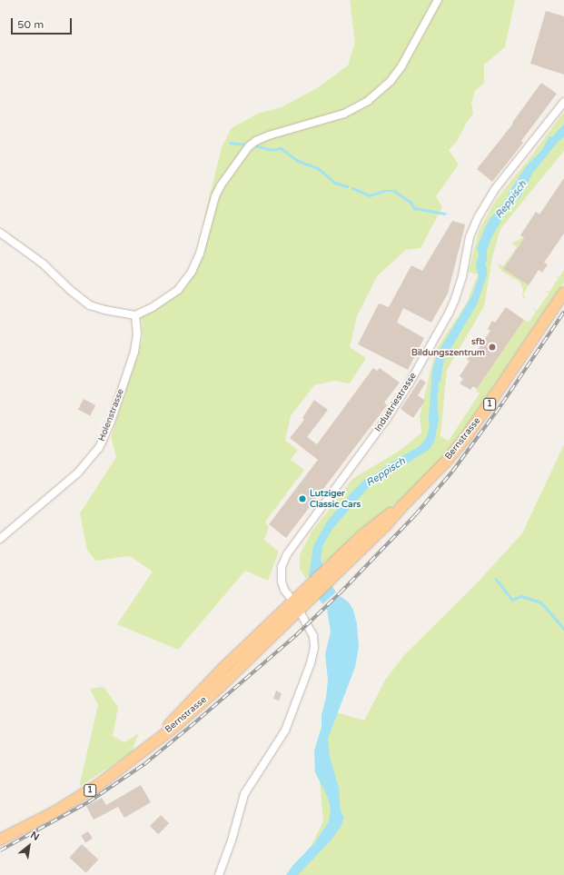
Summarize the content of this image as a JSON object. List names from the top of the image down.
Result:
{
  "streets": {
    "main road": ["1", "Bernstrasse"],
    "street": ["Industriestrasse", "Holenstrasse"]
  },
  "crossings": [
    ["Industriestrasse", "Bernstrasse"]
  ],
  "water": ["Reppisch"],
  "places": ["sfb Bildungszentrum", "Lutziger Classic Cars"],
  "scale_bar": "50 m",
  "north": "top right"
}
